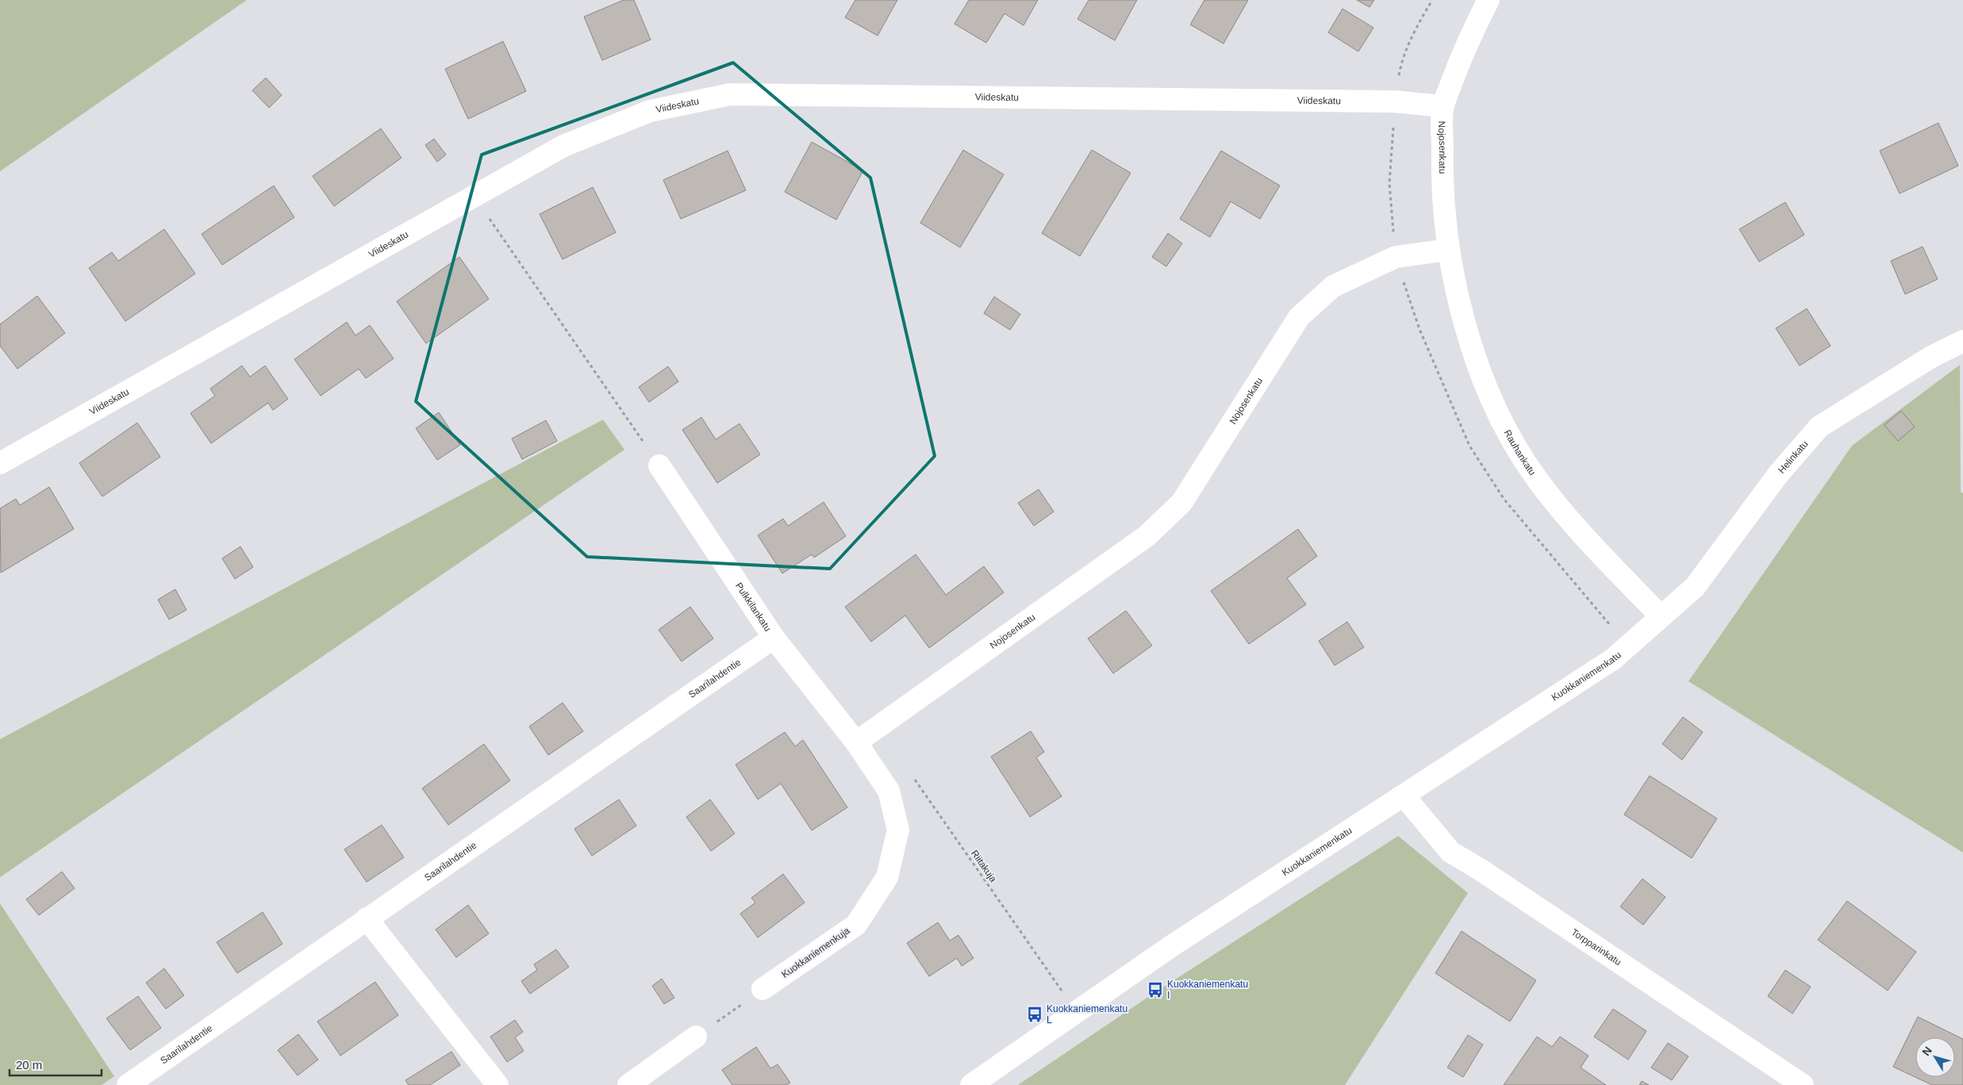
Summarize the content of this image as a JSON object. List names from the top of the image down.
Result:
{
  "streets": {
    "street": [
      "Viideskatu",
      "Nojosenkatu",
      "Rauhankatu",
      "Helinkatu",
      "Pulkkilankatu",
      "Kuokkaniemenkatu",
      "Saarilahdentie",
      "Torpparinkatu",
      "Kuokkaniemenkuja"
    ],
    "path": ["Riitakuja"]
  },
  "crossings": [
    ["Viideskatu", "Nojosenkatu"],
    ["Nojosenkatu", "Rauhankatu"],
    ["Nojosenkatu", "Pulkkilankatu"],
    ["Nojosenkatu", "Kuokkaniemenkuja"],
    ["Rauhankatu", "Helinkatu"],
    ["Rauhankatu", "Kuokkaniemenkatu"],
    ["Helinkatu", "Kuokkaniemenkatu"],
    ["Pulkkilankatu", "Saarilahdentie"],
    ["Pulkkilankatu", "Kuokkaniemenkuja"],
    ["Kuokkaniemenkatu", "Riitakuja"],
    ["Kuokkaniemenkatu", "Torpparinkatu"]
  ],
  "places": {
    "bus stop": ["Kuokkaniemenkatu I", "Kuokkaniemenkatu L"]
  },
  "scale_bar": "20 m",
  "north": "top left"
}
